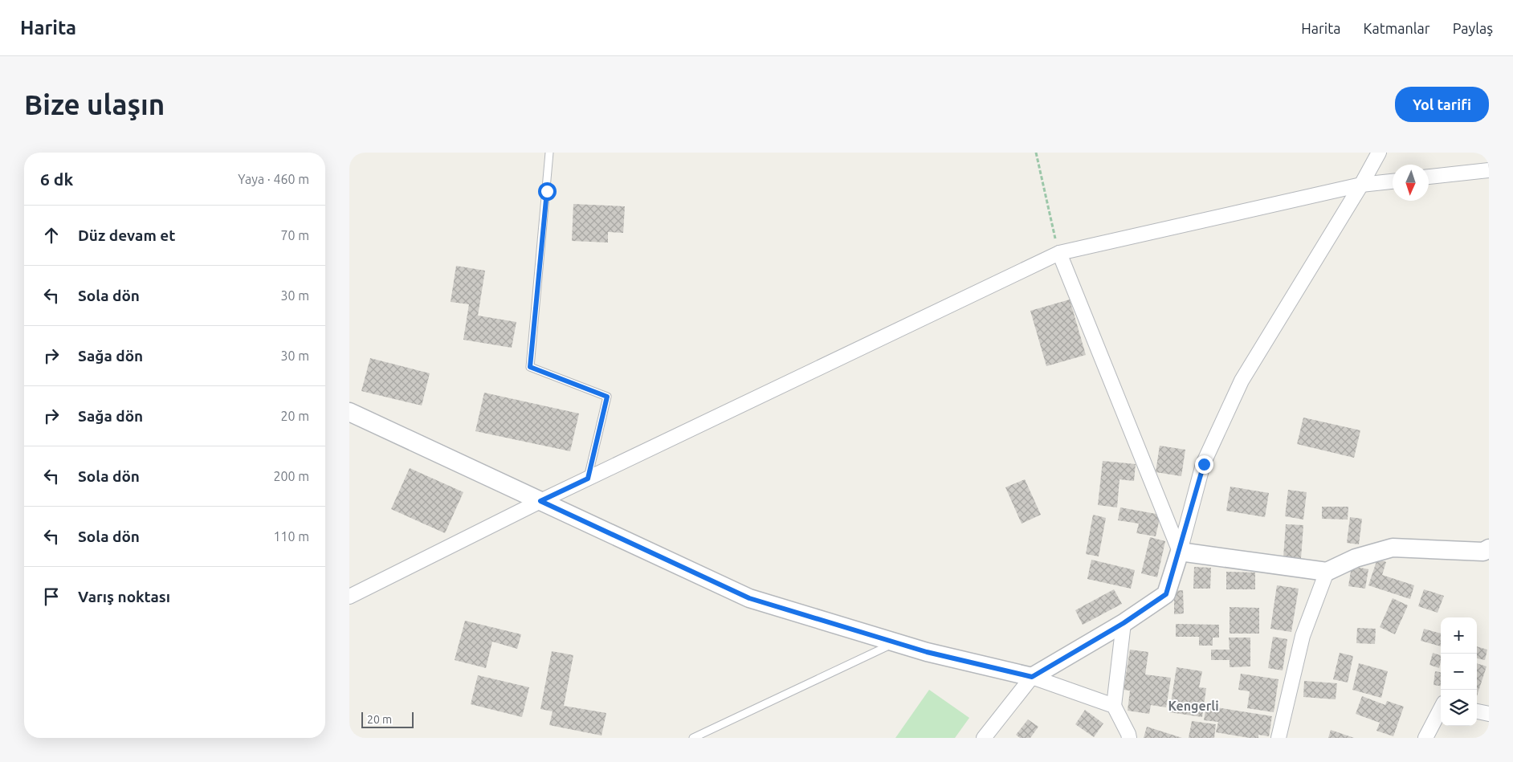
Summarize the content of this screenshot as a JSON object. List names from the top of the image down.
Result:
{
  "districts": ["Kengerli"],
  "scale_bar": "20 m",
  "north": "bottom",
  "page": {
    "header": "Harita",
    "nav": ["Harita", "Katmanlar", "Paylaş"],
    "buttons": "Yol tarifi",
    "title": "Bize ulaşın",
    "heading": ["6 dk", "Yaya · 460 m"],
    "list": [
      ["Düz devam et", "70 m"],
      ["Sola dön", "30 m"],
      ["Sağa dön", "30 m"],
      ["Sağa dön", "20 m"],
      ["Sola dön", "200 m"],
      ["Sola dön", "110 m"],
      "Varış noktası"
    ],
    "map_buttons": ["+", "−"],
    "scale": "20 m"
  }
}
